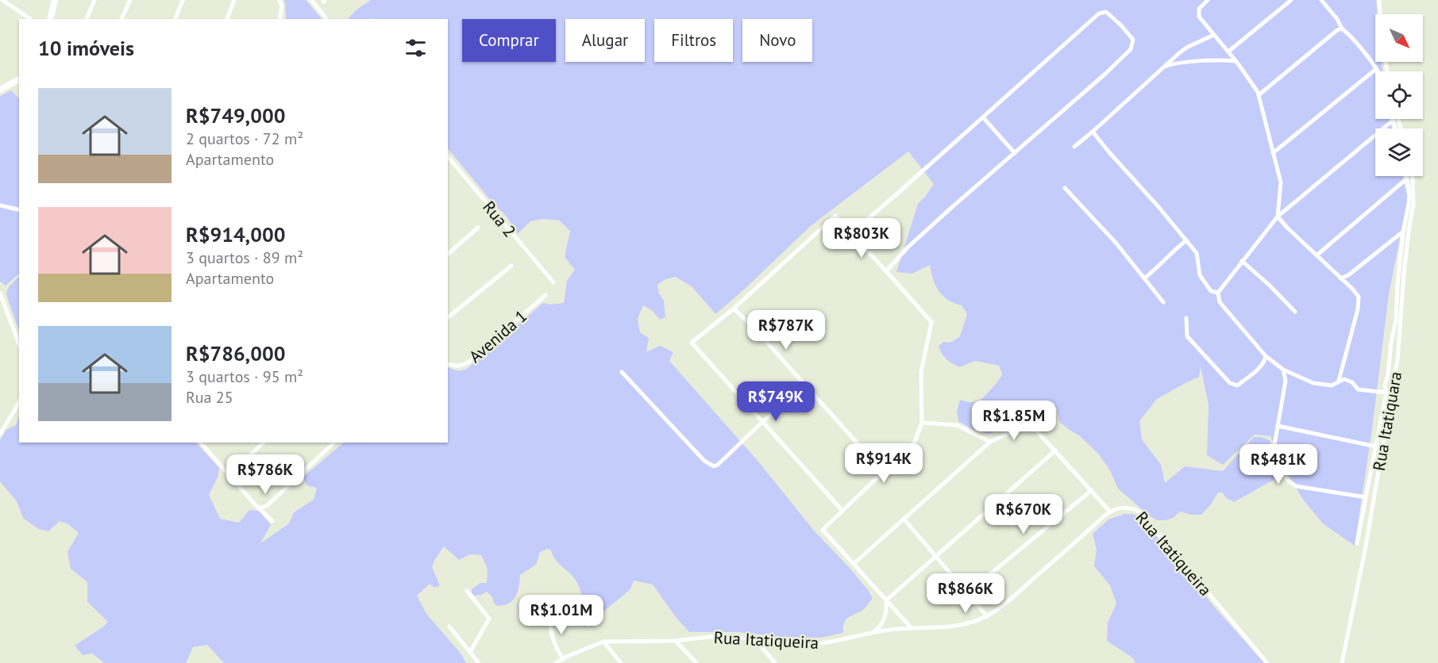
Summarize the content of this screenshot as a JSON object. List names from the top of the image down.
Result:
{
  "streets": {
    "street": [
      "Rua 2",
      "Avenida 1",
      "Rua Itatiquara",
      "Rua Itatiqueira"
    ]
  },
  "north": "bottom right",
  "page": {
    "chip": [
      "Comprar",
      "Alugar",
      "Filtros",
      "Novo"
    ],
    "heading": "10 imóveis",
    "list": [
      {
        "name": "R$749,000",
        "note": "2 quartos · 72 m² · Apartamento"
      },
      {
        "name": "R$914,000",
        "note": "3 quartos · 89 m² · Apartamento"
      },
      {
        "name": "R$786,000",
        "note": "3 quartos · 95 m² · Rua 25"
      }
    ],
    "price": [
      "R$803K",
      "R$787K",
      "R$749K",
      "R$1.85M",
      "R$914K",
      "R$481K",
      "R$786K",
      "R$670K",
      "R$866K",
      "R$1.01M"
    ]
  }
}
